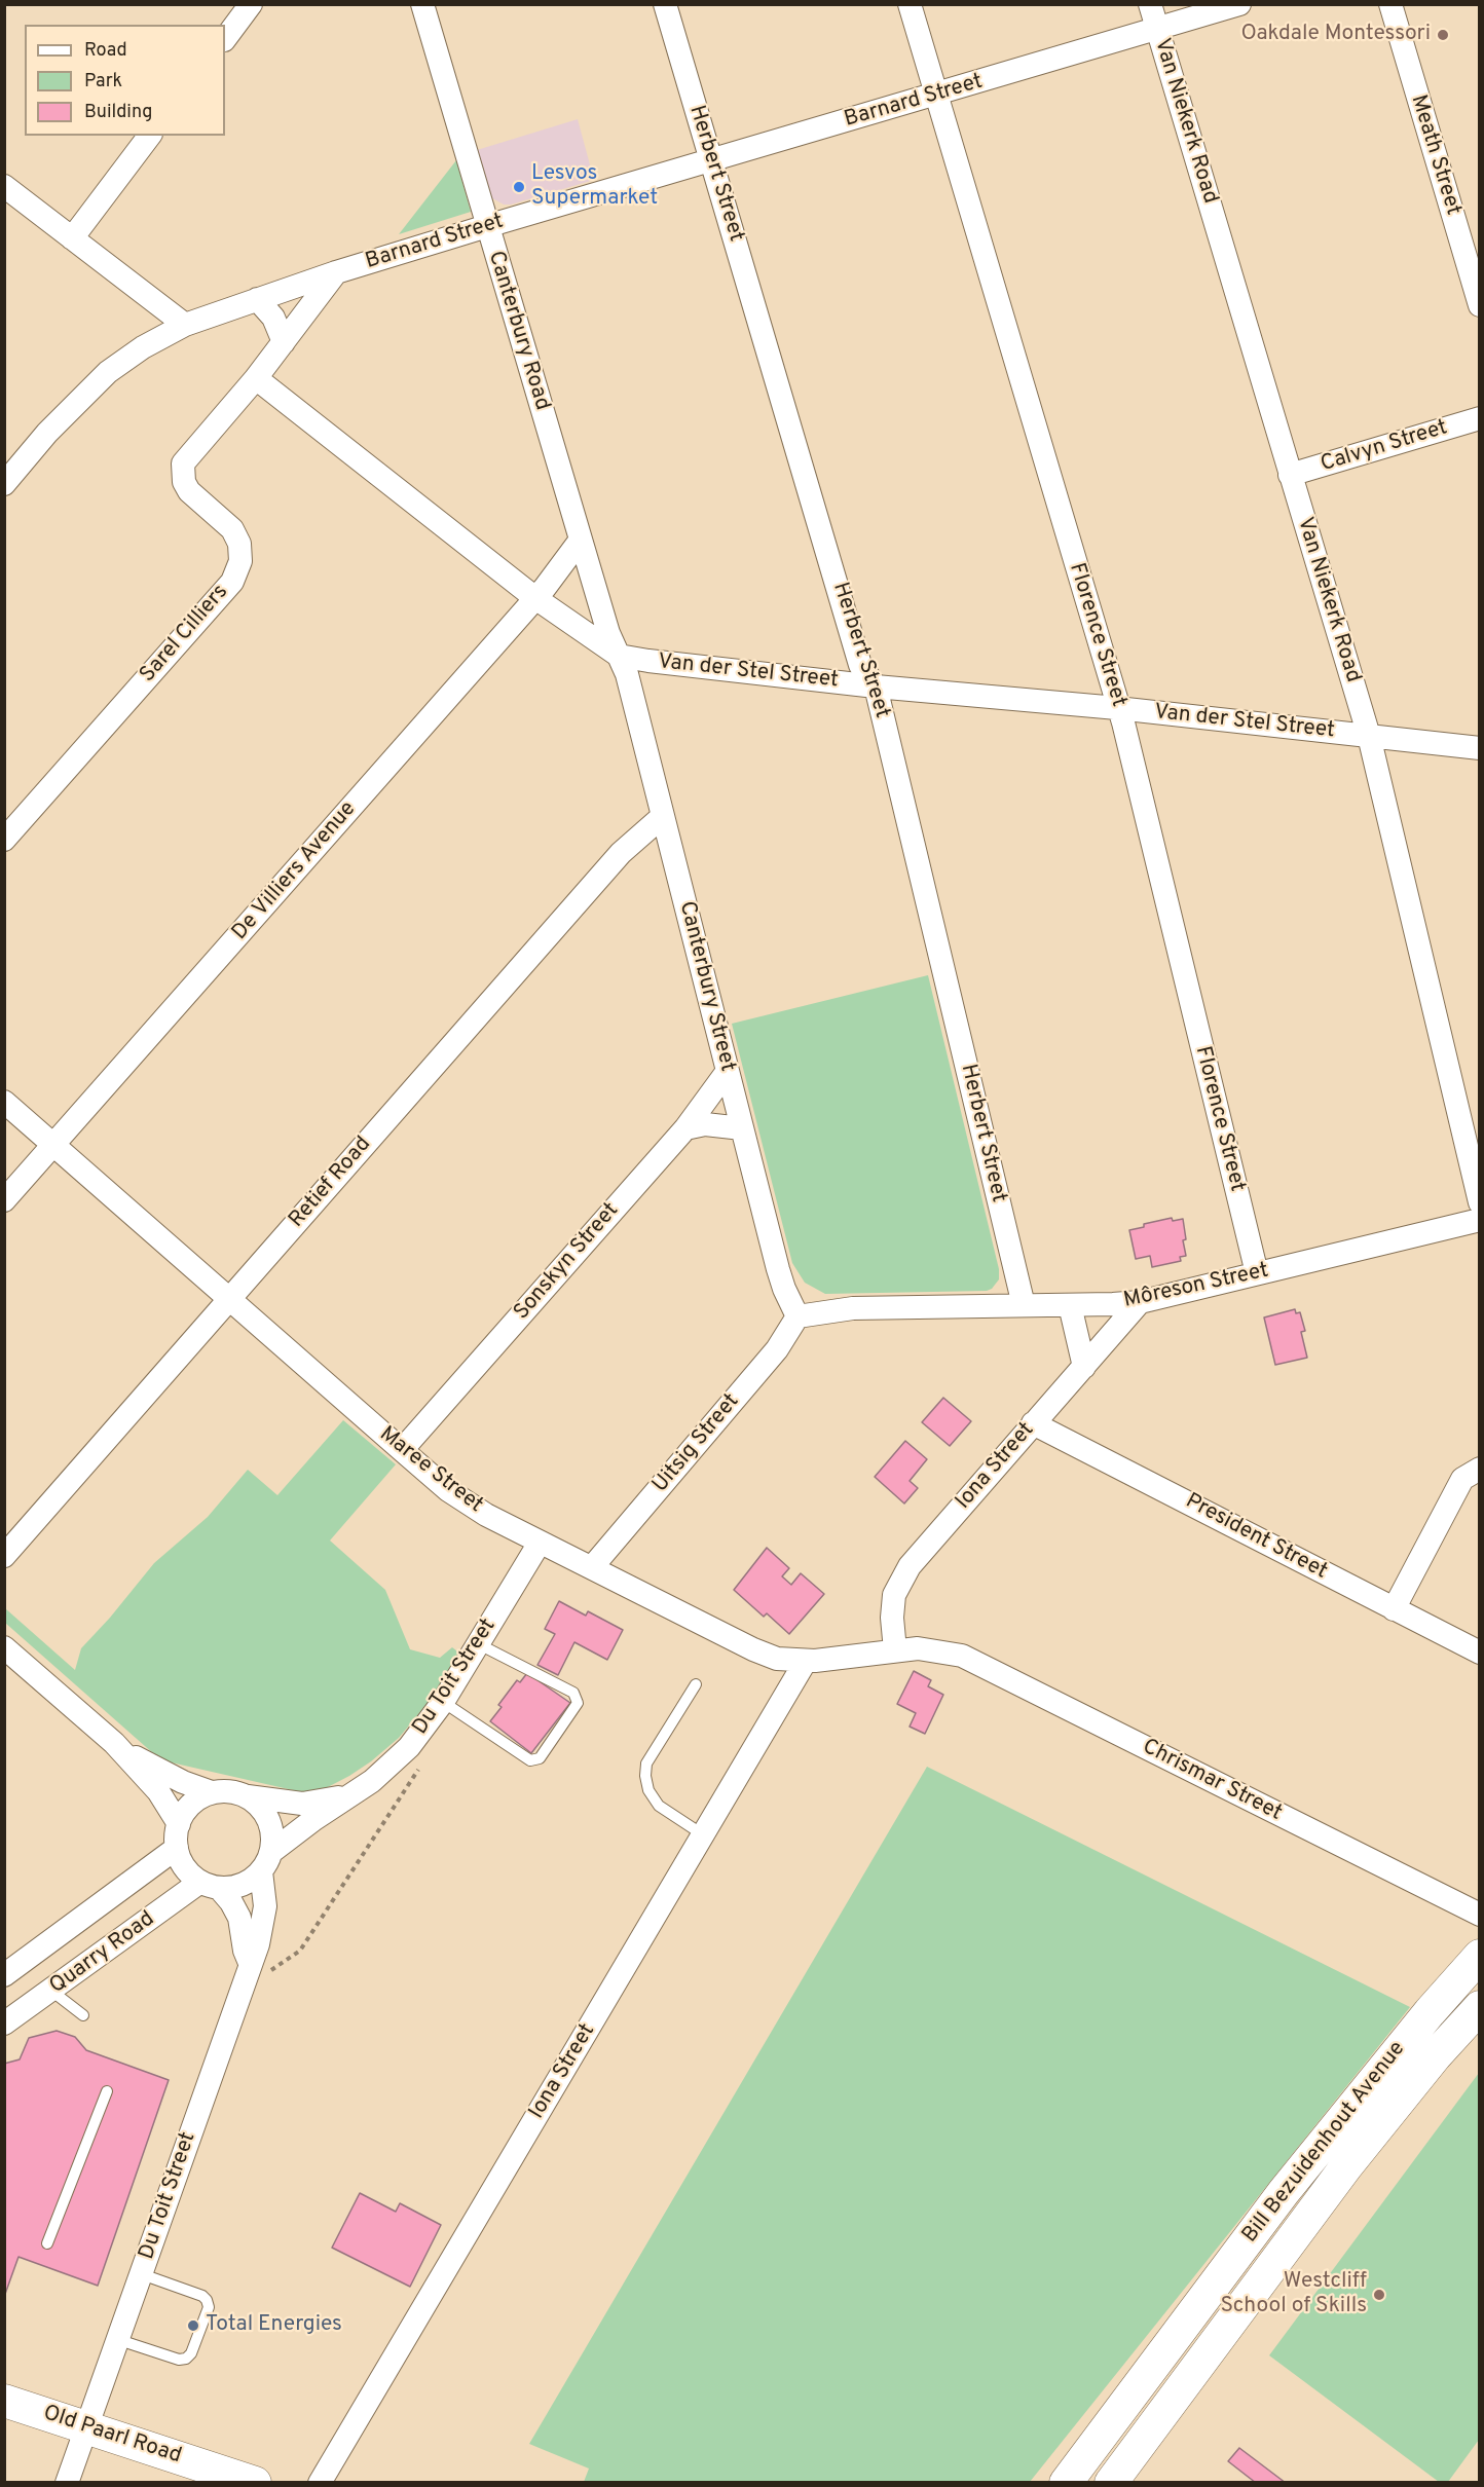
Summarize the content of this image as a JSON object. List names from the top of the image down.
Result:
{
  "streets": {
    "main road": ["Bill Bezuidenhout Avenue", "Old Paarl Road"],
    "street": [
      "Barnard Street",
      "Van Niekerk Road",
      "Meath Street",
      "Herbert Street",
      "Canterbury Road",
      "Calvyn Street",
      "Sarel Cilliers",
      "Florence Street",
      "Van der Stel Street",
      "De Villiers Avenue",
      "Canterbury Street",
      "Retief Road",
      "Sonskyn Street",
      "Môreson Street",
      "Uitsig Street",
      "Iona Street",
      "Maree Street",
      "President Street",
      "Du Toit Street",
      "Chrismar Street",
      "Quarry Road"
    ]
  },
  "crossings": [
    ["Barnard Street", "Van Niekerk Road"],
    ["Barnard Street", "Herbert Street"],
    ["Barnard Street", "Canterbury Road"],
    ["Barnard Street", "Sarel Cilliers"],
    ["Barnard Street", "Florence Street"],
    ["Van Niekerk Road", "Calvyn Street"],
    ["Van Niekerk Road", "Van der Stel Street"],
    ["Herbert Street", "Van der Stel Street"],
    ["Herbert Street", "Môreson Street"],
    ["Canterbury Road", "Van der Stel Street"],
    ["Canterbury Road", "De Villiers Avenue"],
    ["Canterbury Road", "Canterbury Street"],
    ["Sarel Cilliers", "Van der Stel Street"],
    ["Florence Street", "Van der Stel Street"],
    ["Florence Street", "Môreson Street"],
    ["Van der Stel Street", "De Villiers Avenue"],
    ["Van der Stel Street", "Canterbury Street"],
    ["De Villiers Avenue", "Maree Street"],
    ["Canterbury Street", "Retief Road"],
    ["Canterbury Street", "Sonskyn Street"],
    ["Canterbury Street", "Môreson Street"],
    ["Canterbury Street", "Uitsig Street"],
    ["Retief Road", "Maree Street"],
    ["Sonskyn Street", "Maree Street"],
    ["Môreson Street", "Uitsig Street"],
    ["Môreson Street", "Iona Street"],
    ["Uitsig Street", "Maree Street"],
    ["Iona Street", "Maree Street"],
    ["Iona Street", "President Street"],
    ["Maree Street", "Du Toit Street"],
    ["Maree Street", "Chrismar Street"],
    ["Du Toit Street", "Quarry Road"],
    ["Du Toit Street", "Old Paarl Road"]
  ],
  "places": [
    "Oakdale Montessori",
    "Lesvos Supermarket",
    "Westcliff School of Skills",
    "Total Energies"
  ],
  "legend": ["Road", "Park", "Building"]
}
